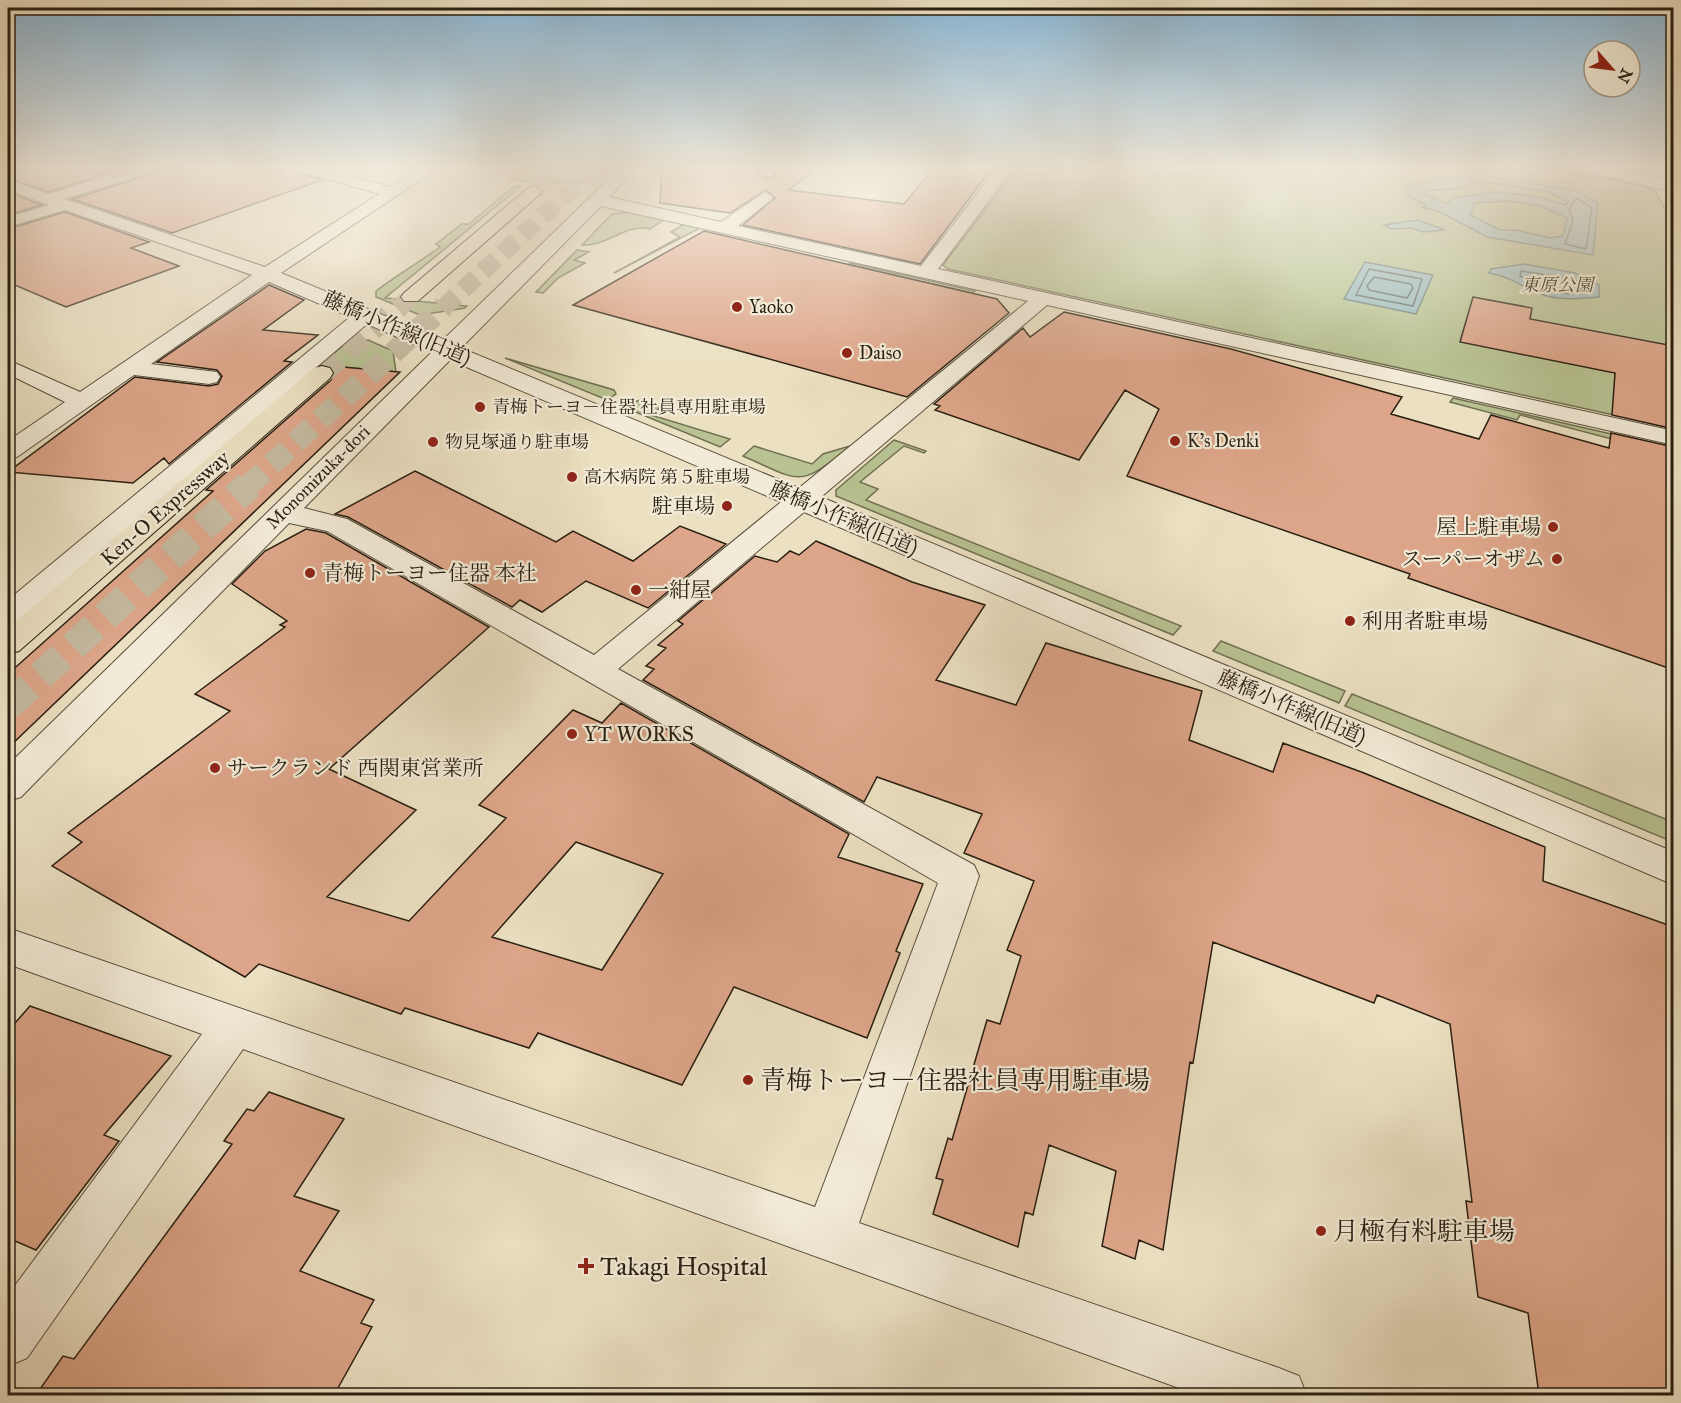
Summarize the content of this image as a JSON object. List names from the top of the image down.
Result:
{
  "streets": {
    "highway": ["Ken-O Expressway"],
    "street": ["藤橋小作線(旧道)", "Monomizuka-dori"]
  },
  "crossings": [
    ["藤橋小作線(旧道)", "Monomizuka-dori"]
  ],
  "parks": ["東原公園"],
  "places": {
    "other": [
      "Yaoko",
      "Daiso",
      "青梅トーヨ－住器 社員専用駐車場",
      "K's Denki",
      "物見塚通り駐車場",
      "高木病院 第５駐車場",
      "駐車場",
      "屋上駐車場",
      "スーパーオザム",
      "青梅トーヨー住器 本社",
      "一紺屋",
      "利用者駐車場",
      "YT WORKS",
      "サークランド 西関東営業所",
      "青梅トーヨ－住器社員専用駐車場",
      "月極有料駐車場"
    ],
    "health": ["Takagi Hospital"]
  },
  "north": "bottom right"
}
